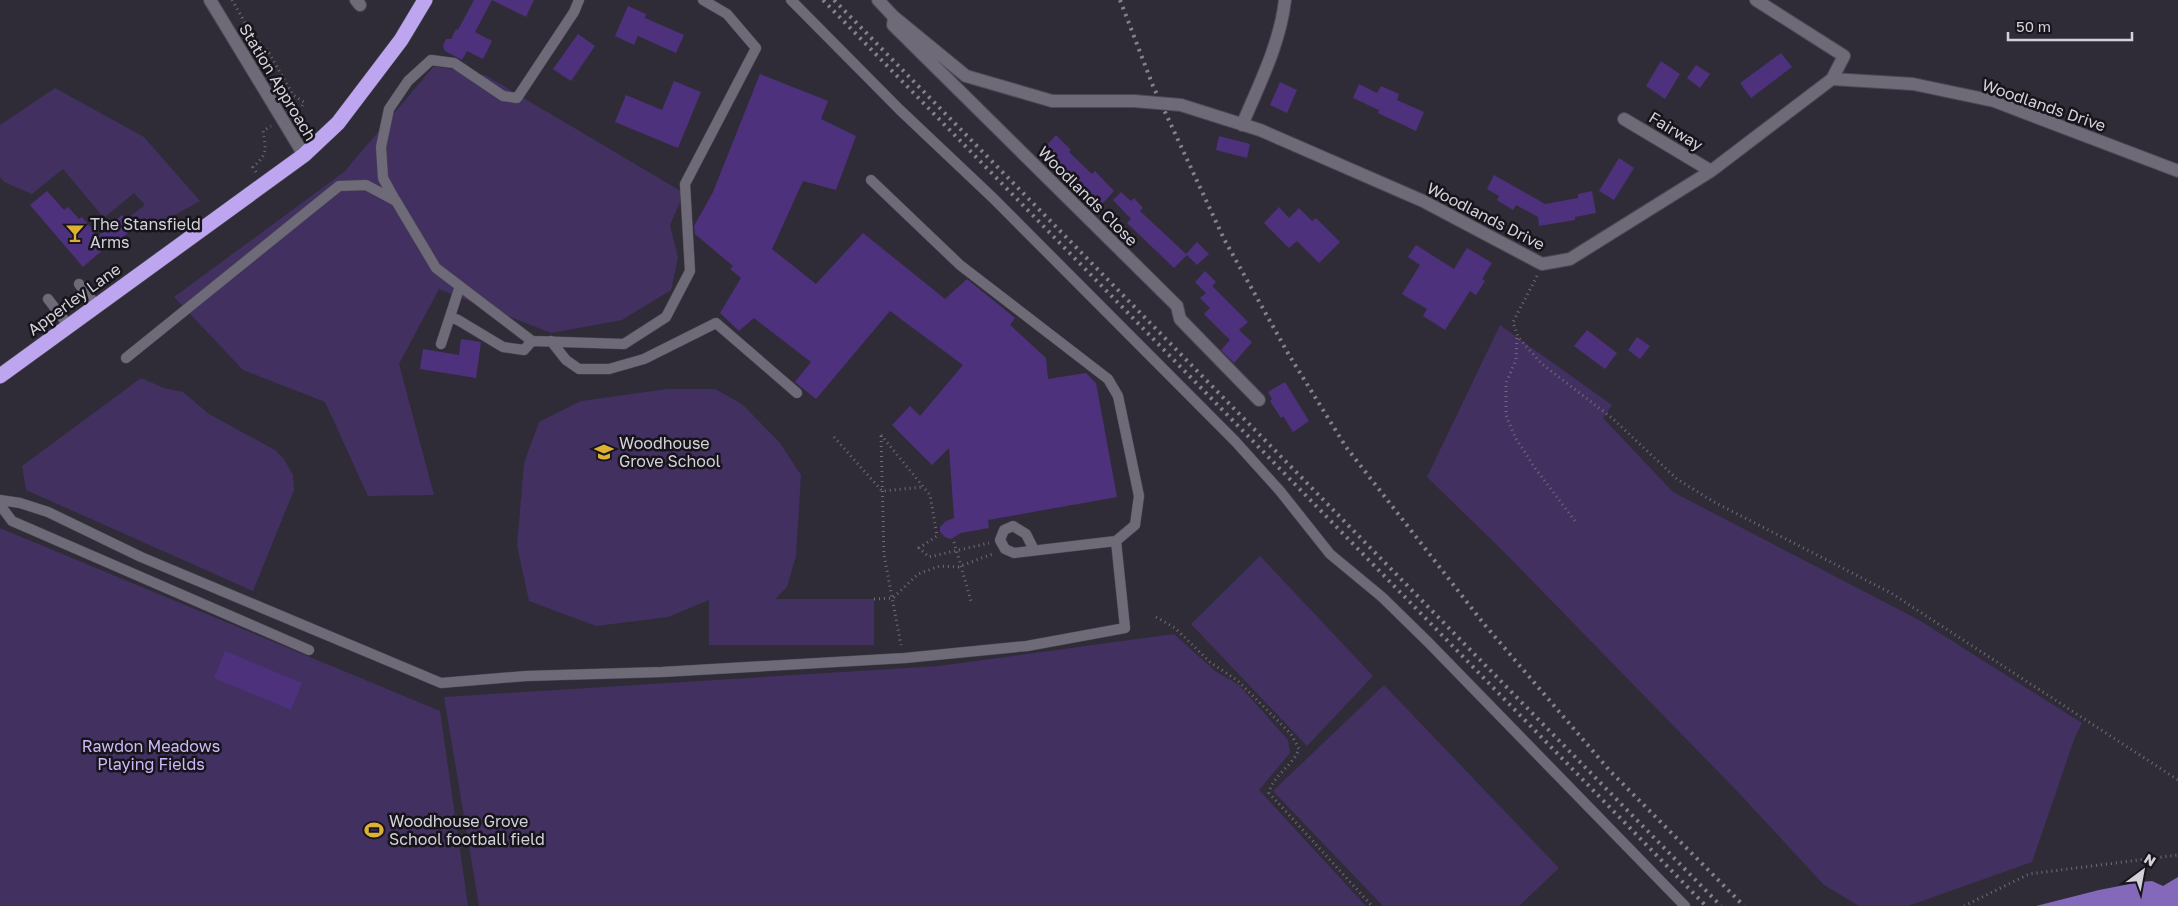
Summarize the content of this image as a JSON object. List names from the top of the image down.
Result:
{
  "streets": {
    "highway": ["Apperley Lane"],
    "street": [
      "Station Approach",
      "Woodlands Drive",
      "Fairway",
      "Woodlands Close"
    ]
  },
  "crossings": [
    ["Station Approach", "Apperley Lane"],
    ["Woodlands Drive", "Fairway"],
    ["Woodlands Drive", "Woodlands Close"]
  ],
  "parks": ["Rawdon Meadows Playing Fields"],
  "places": {
    "bar": ["The Stansfield Arms"],
    "school or university": ["Woodhouse Grove School"],
    "sports": ["Woodhouse Grove School football field"]
  },
  "scale_bar": "50 m",
  "north": "top right"
}
